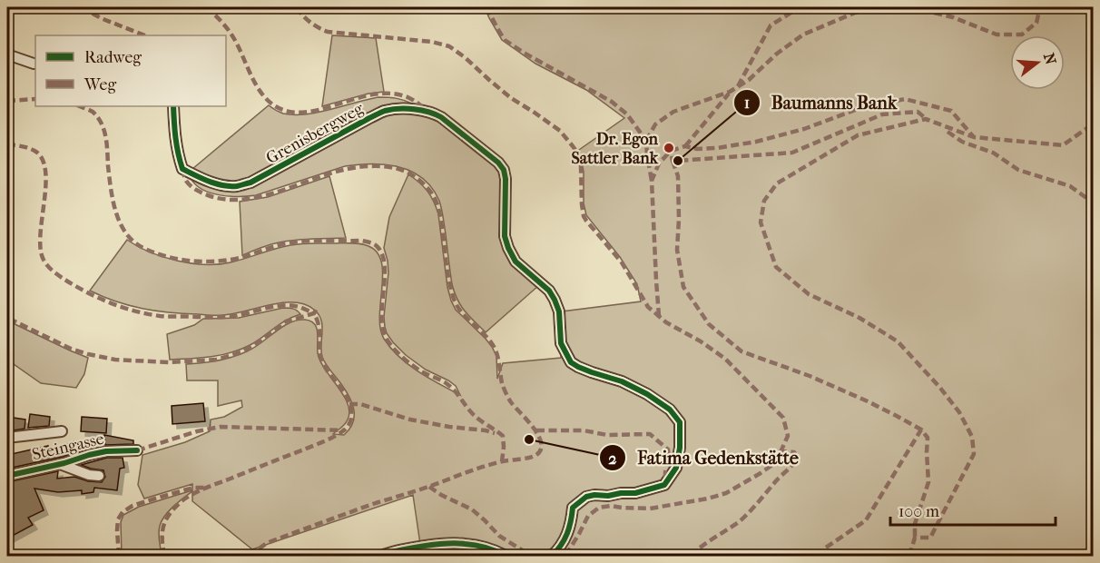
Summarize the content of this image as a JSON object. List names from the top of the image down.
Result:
{
  "streets": {
    "street": ["Grenisbergweg", "Steingasse"]
  },
  "places": ["Dr. Egon Sattler Bank", "Baumanns Bank", "Fatima Gedenkstätte"],
  "legend": ["Radweg", "Weg"],
  "scale_bar": "100 m",
  "north": "right"
}
